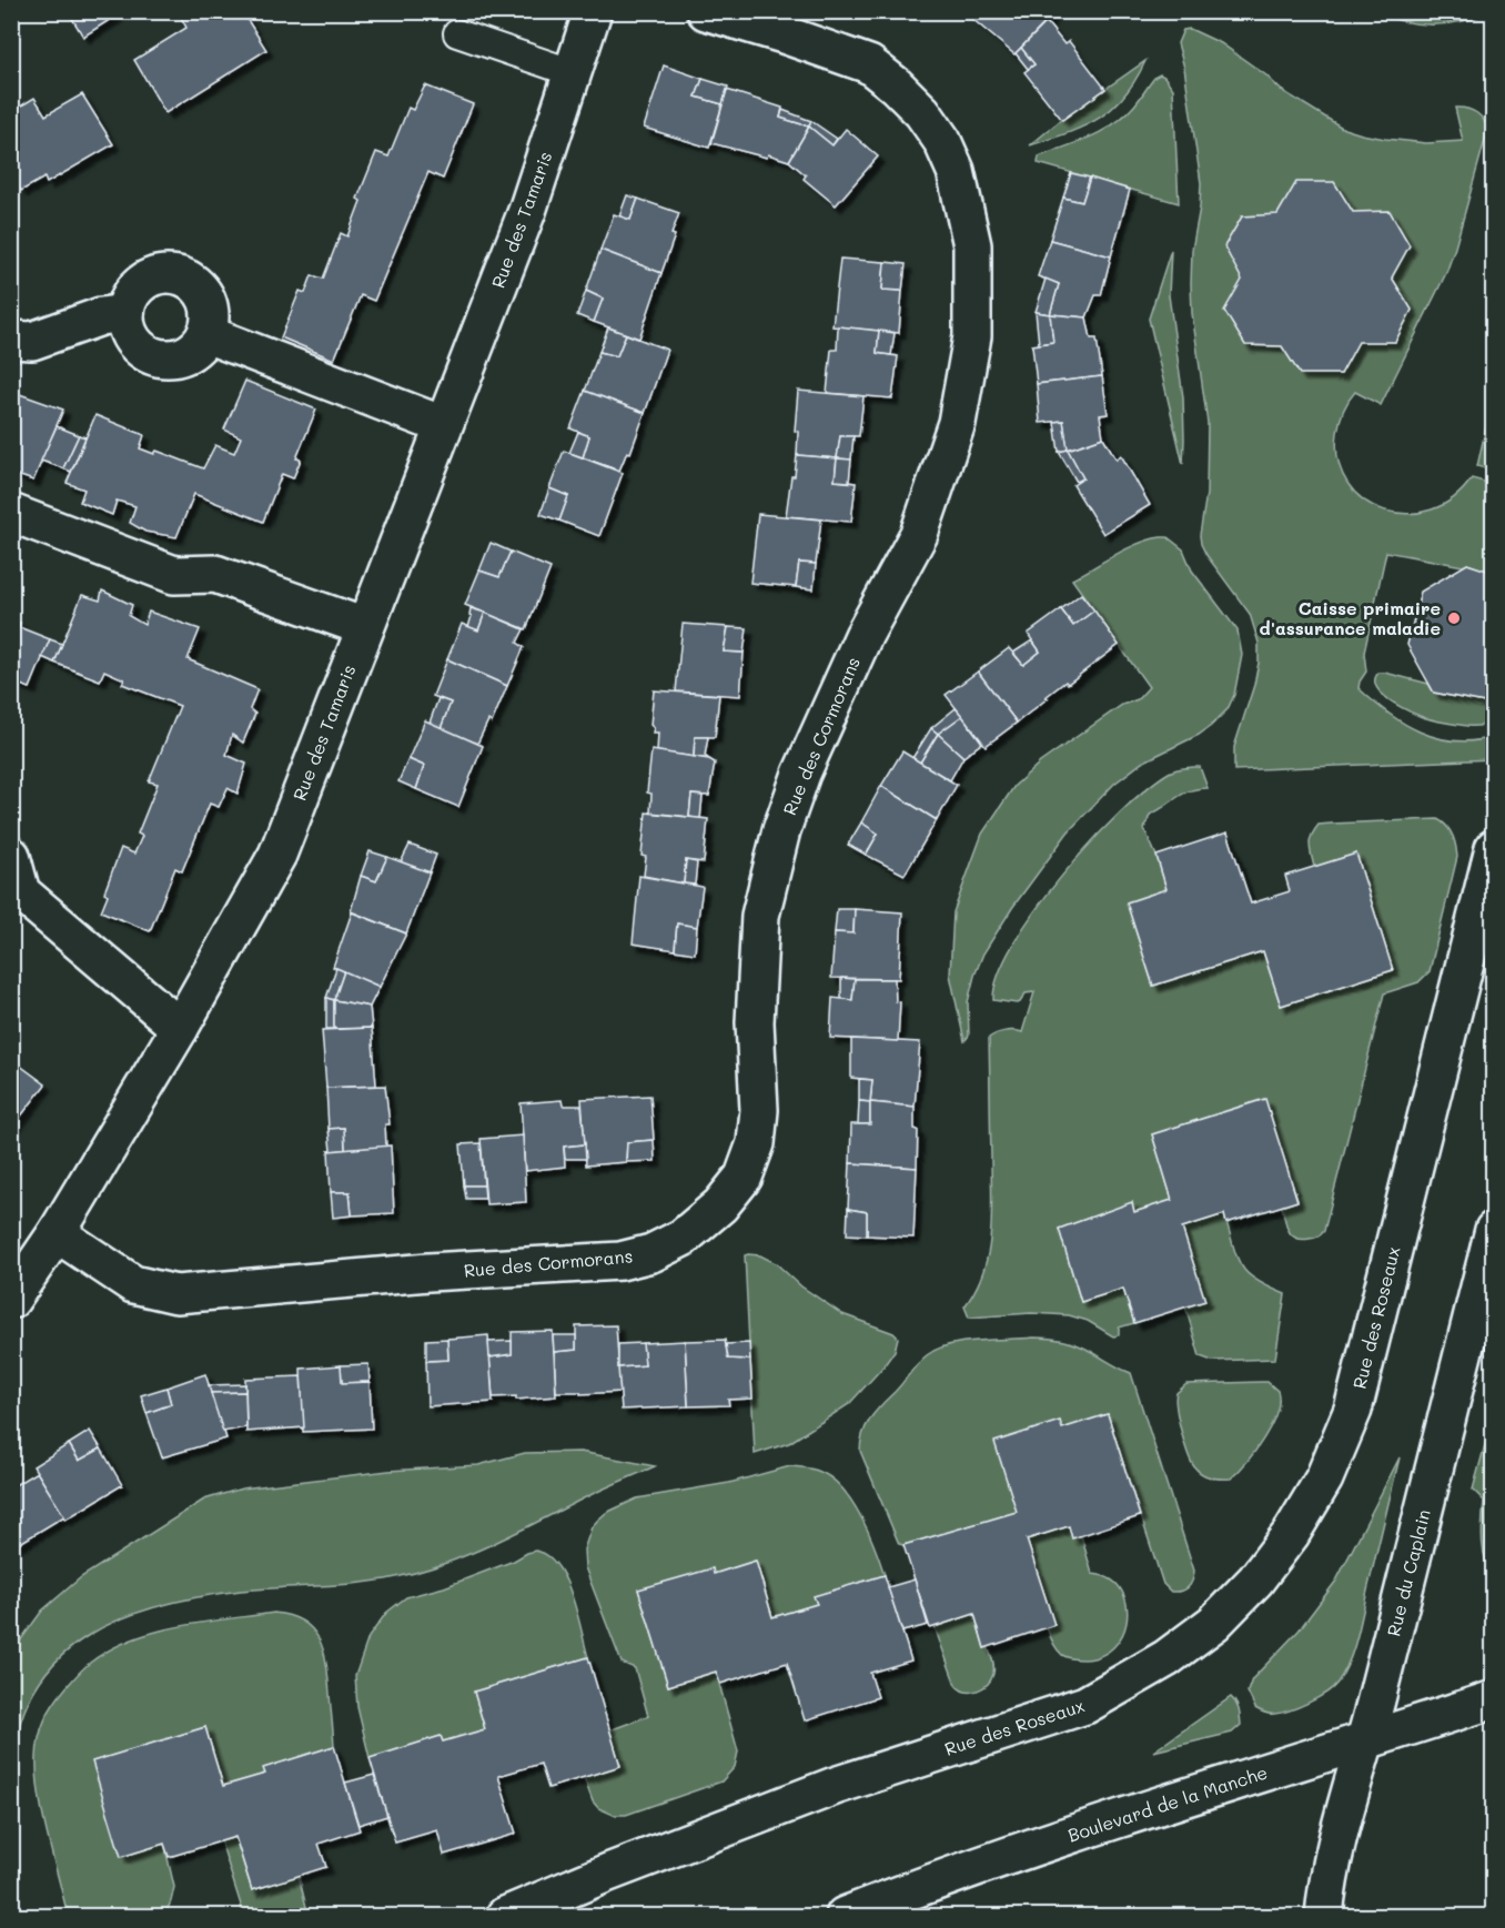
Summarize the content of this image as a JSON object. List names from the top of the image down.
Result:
{
  "streets": {
    "street": [
      "Rue des Tamaris",
      "Rue des Cormorans",
      "Rue des Roseaux",
      "Rue du Caplain",
      "Boulevard de la Manche"
    ]
  },
  "crossings": [
    ["Rue des Tamaris", "Rue des Cormorans"],
    ["Rue du Caplain", "Boulevard de la Manche"]
  ],
  "places": ["Caisse primaire d'assurance maladie"]
}
